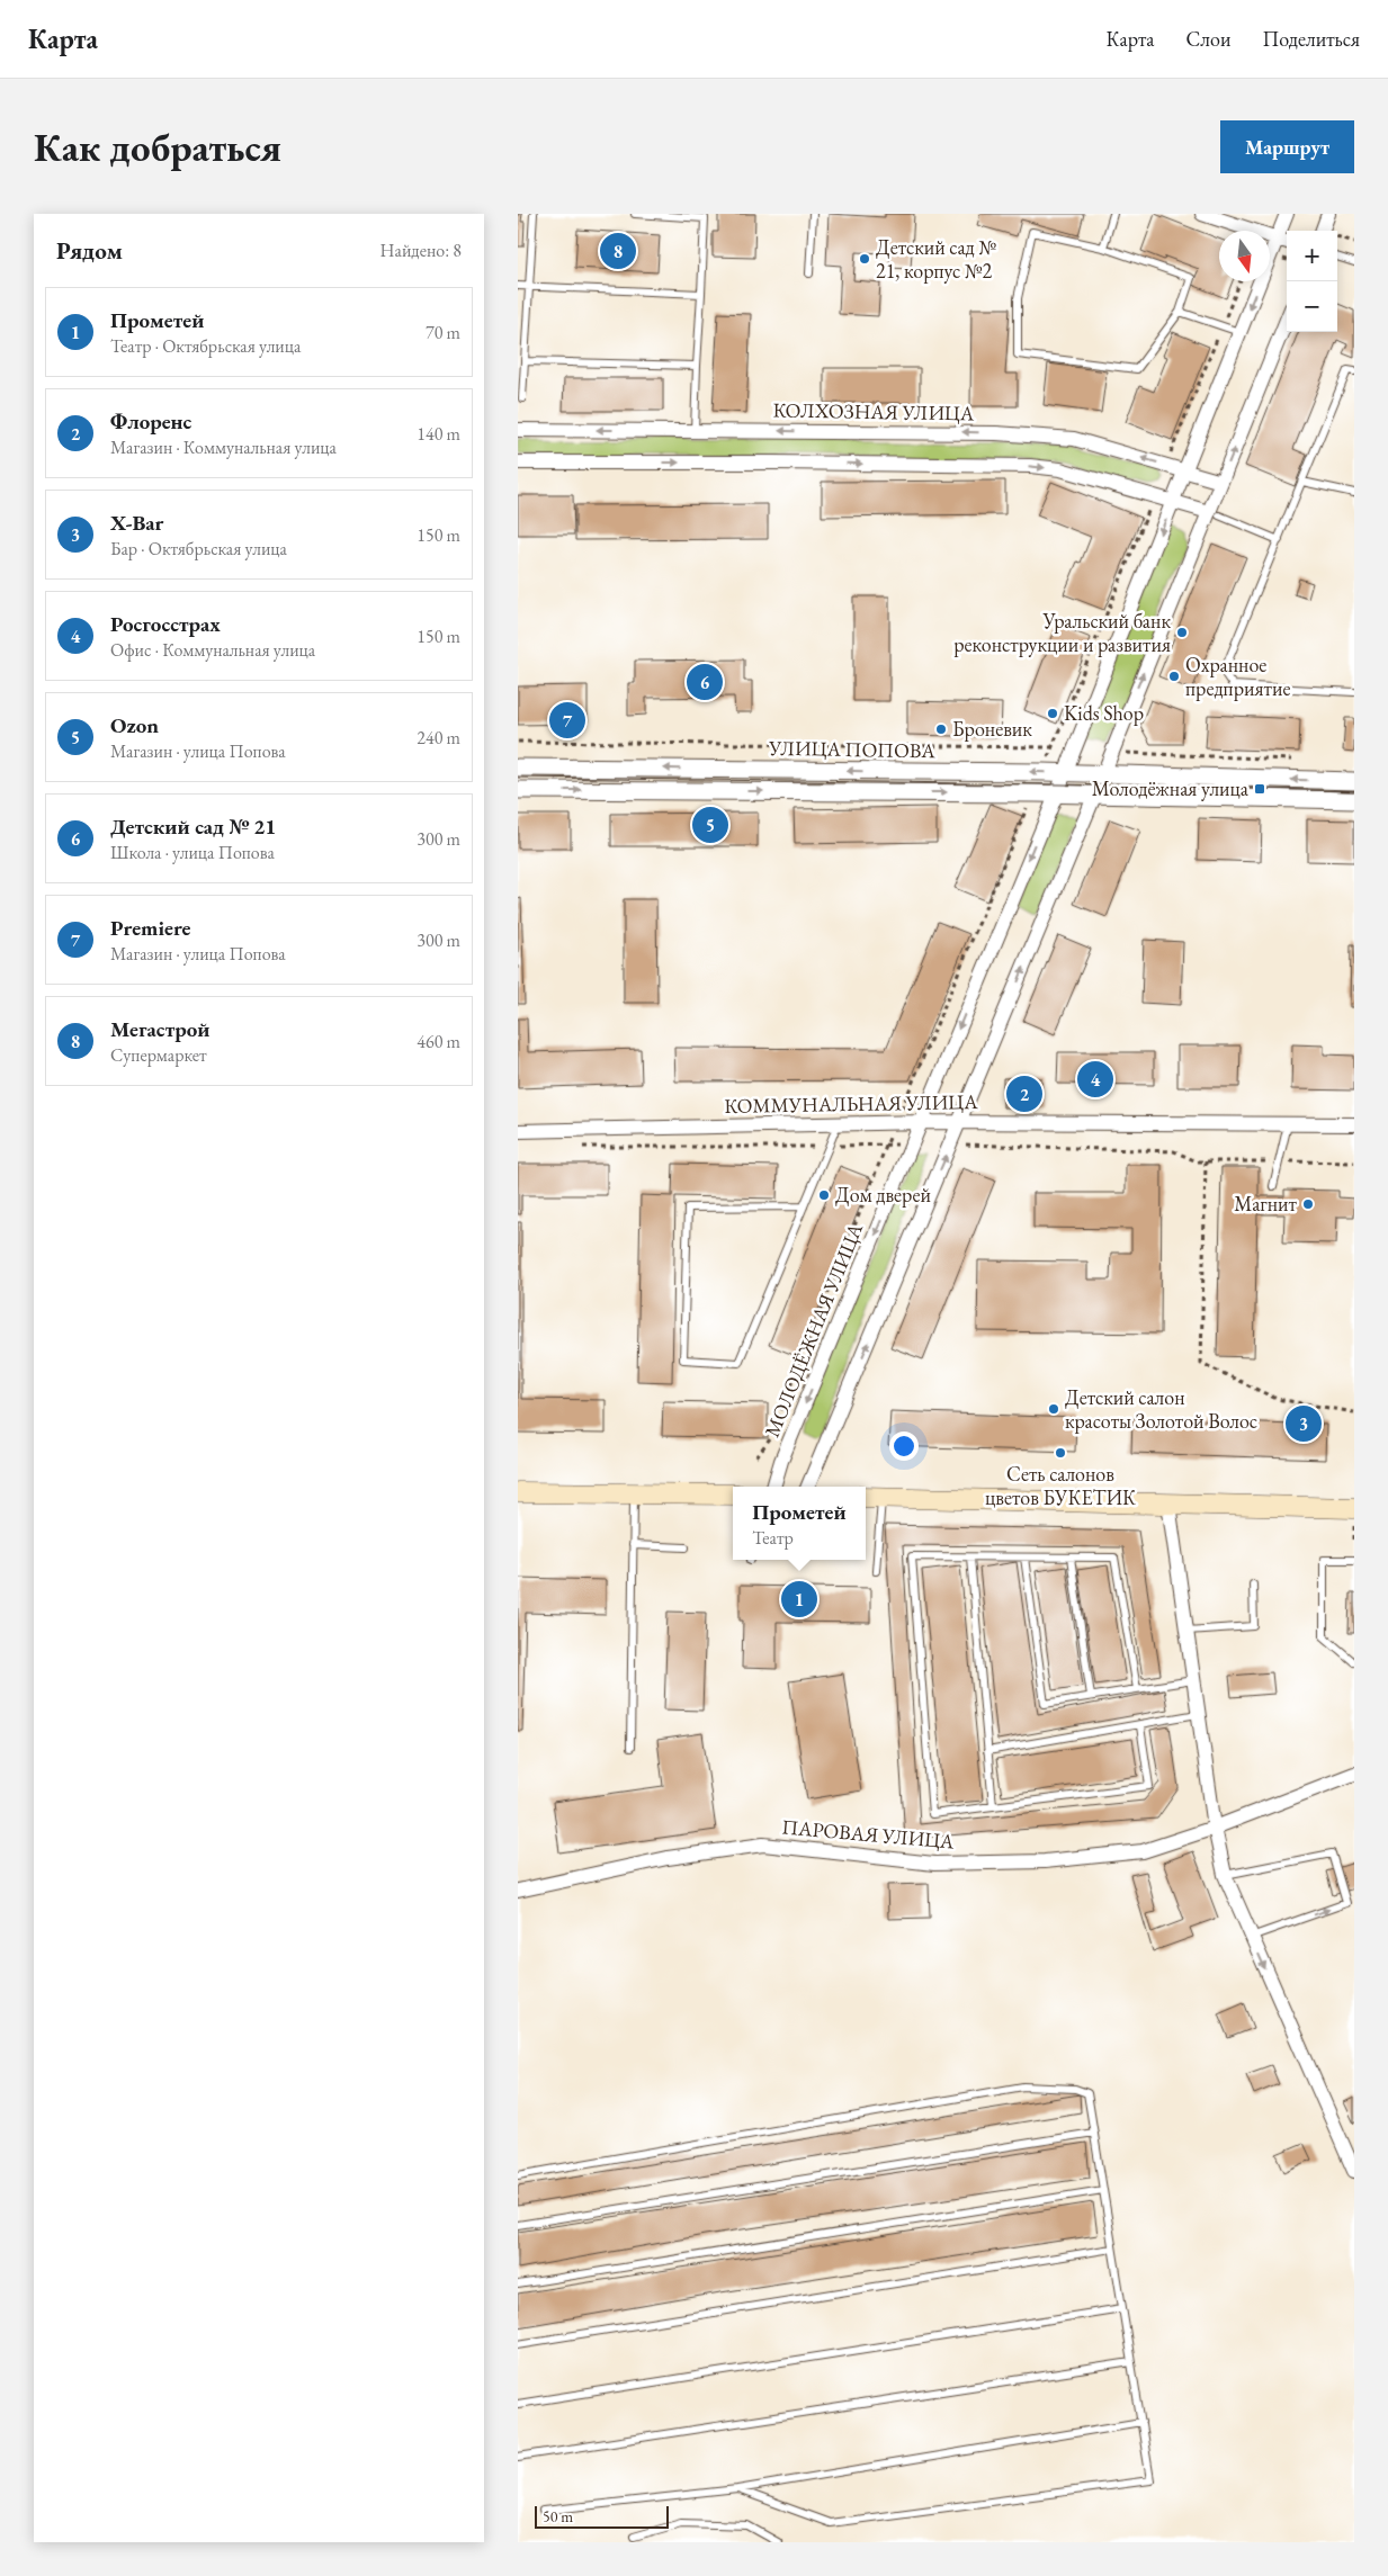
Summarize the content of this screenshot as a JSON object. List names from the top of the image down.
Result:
{
  "streets": {
    "street": [
      "КОЛХОЗНАЯ УЛИЦА",
      "УЛИЦА ПОПОВА",
      "КОММУНАЛЬНАЯ УЛИЦА",
      "МОЛОДЁЖНАЯ УЛИЦА",
      "ПАРОВАЯ УЛИЦА"
    ]
  },
  "crossings": [
    ["КОЛХОЗНАЯ УЛИЦА", "МОЛОДЁЖНАЯ УЛИЦА"],
    ["УЛИЦА ПОПОВА", "МОЛОДЁЖНАЯ УЛИЦА"],
    ["КОММУНАЛЬНАЯ УЛИЦА", "МОЛОДЁЖНАЯ УЛИЦА"]
  ],
  "places": {
    "other": [
      "Детский сад № 21, корпус №2",
      "Уральский банк реконструкции и развития",
      "Охранное предприятие",
      "Kids Shop",
      "Броневик",
      "Дом дверей",
      "Магнит",
      "Детский салон красоты Золотой Волос",
      "Сеть салонов цветов БУКЕТИК"
    ],
    "transit": ["Молодёжная улица"]
  },
  "scale_bar": "50 m",
  "north": "bottom",
  "page": {
    "header": "Карта",
    "nav": ["Карта", "Слои", "Поделиться"],
    "buttons": "Маршрут",
    "title": "Как добраться",
    "heading": ["Рядом", "Найдено: 8"],
    "map_buttons": ["+", "−"],
    "pins": [
      "8",
      "6",
      "7",
      "5",
      "4",
      "2",
      "3",
      "1"
    ],
    "list": [
      {
        "mark": "1",
        "name": "Прометей",
        "note": "Театр · Октябрьская улица",
        "value": "70 m"
      },
      {
        "mark": "2",
        "name": "Флоренс",
        "note": "Магазин · Коммунальная улица",
        "value": "140 m"
      },
      {
        "mark": "3",
        "name": "X-Bar",
        "note": "Бар · Октябрьская улица",
        "value": "150 m"
      },
      {
        "mark": "4",
        "name": "Росгосстрах",
        "note": "Офис · Коммунальная улица",
        "value": "150 m"
      },
      {
        "mark": "5",
        "name": "Ozon",
        "note": "Магазин · улица Попова",
        "value": "240 m"
      },
      {
        "mark": "6",
        "name": "Детский сад № 21",
        "note": "Школа · улица Попова",
        "value": "300 m"
      },
      {
        "mark": "7",
        "name": "Premiere",
        "note": "Магазин · улица Попова",
        "value": "300 m"
      },
      {
        "mark": "8",
        "name": "Мегастрой",
        "note": "Супермаркет",
        "value": "460 m"
      }
    ],
    "popup": ["Прометей", "Театр"],
    "scale": "50 m"
  }
}
